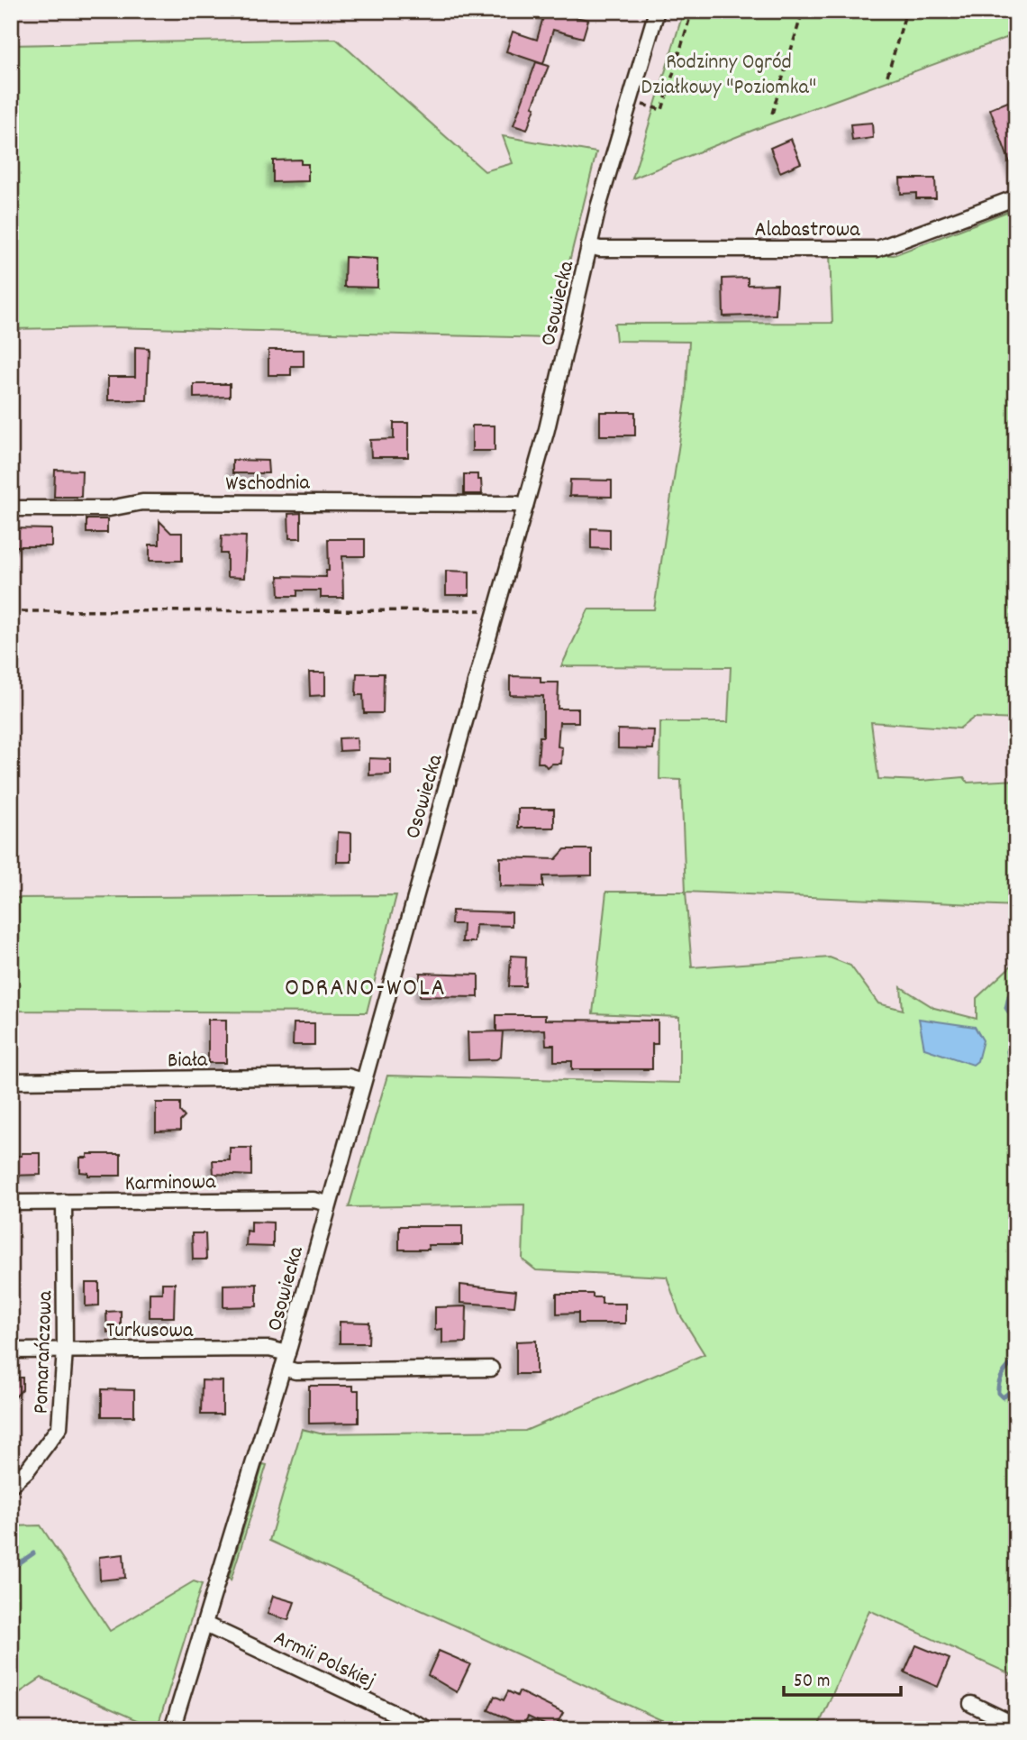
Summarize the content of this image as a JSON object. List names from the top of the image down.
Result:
{
  "streets": {
    "street": [
      "Alabastrowa",
      "Osowiecka",
      "Wschodnia",
      "Biała",
      "Karminowa",
      "Turkusowa",
      "Pomarańczowa",
      "Armii Polskiej"
    ]
  },
  "crossings": [
    ["Alabastrowa", "Osowiecka"],
    ["Osowiecka", "Wschodnia"],
    ["Osowiecka", "Biała"],
    ["Osowiecka", "Karminowa"],
    ["Osowiecka", "Turkusowa"],
    ["Osowiecka", "Armii Polskiej"],
    ["Karminowa", "Pomarańczowa"],
    ["Turkusowa", "Pomarańczowa"]
  ],
  "districts": ["ODRANO-WOLA"],
  "parks": ["Rodzinny Ogród Działkowy \"Poziomka\""],
  "scale_bar": "50 m"
}
